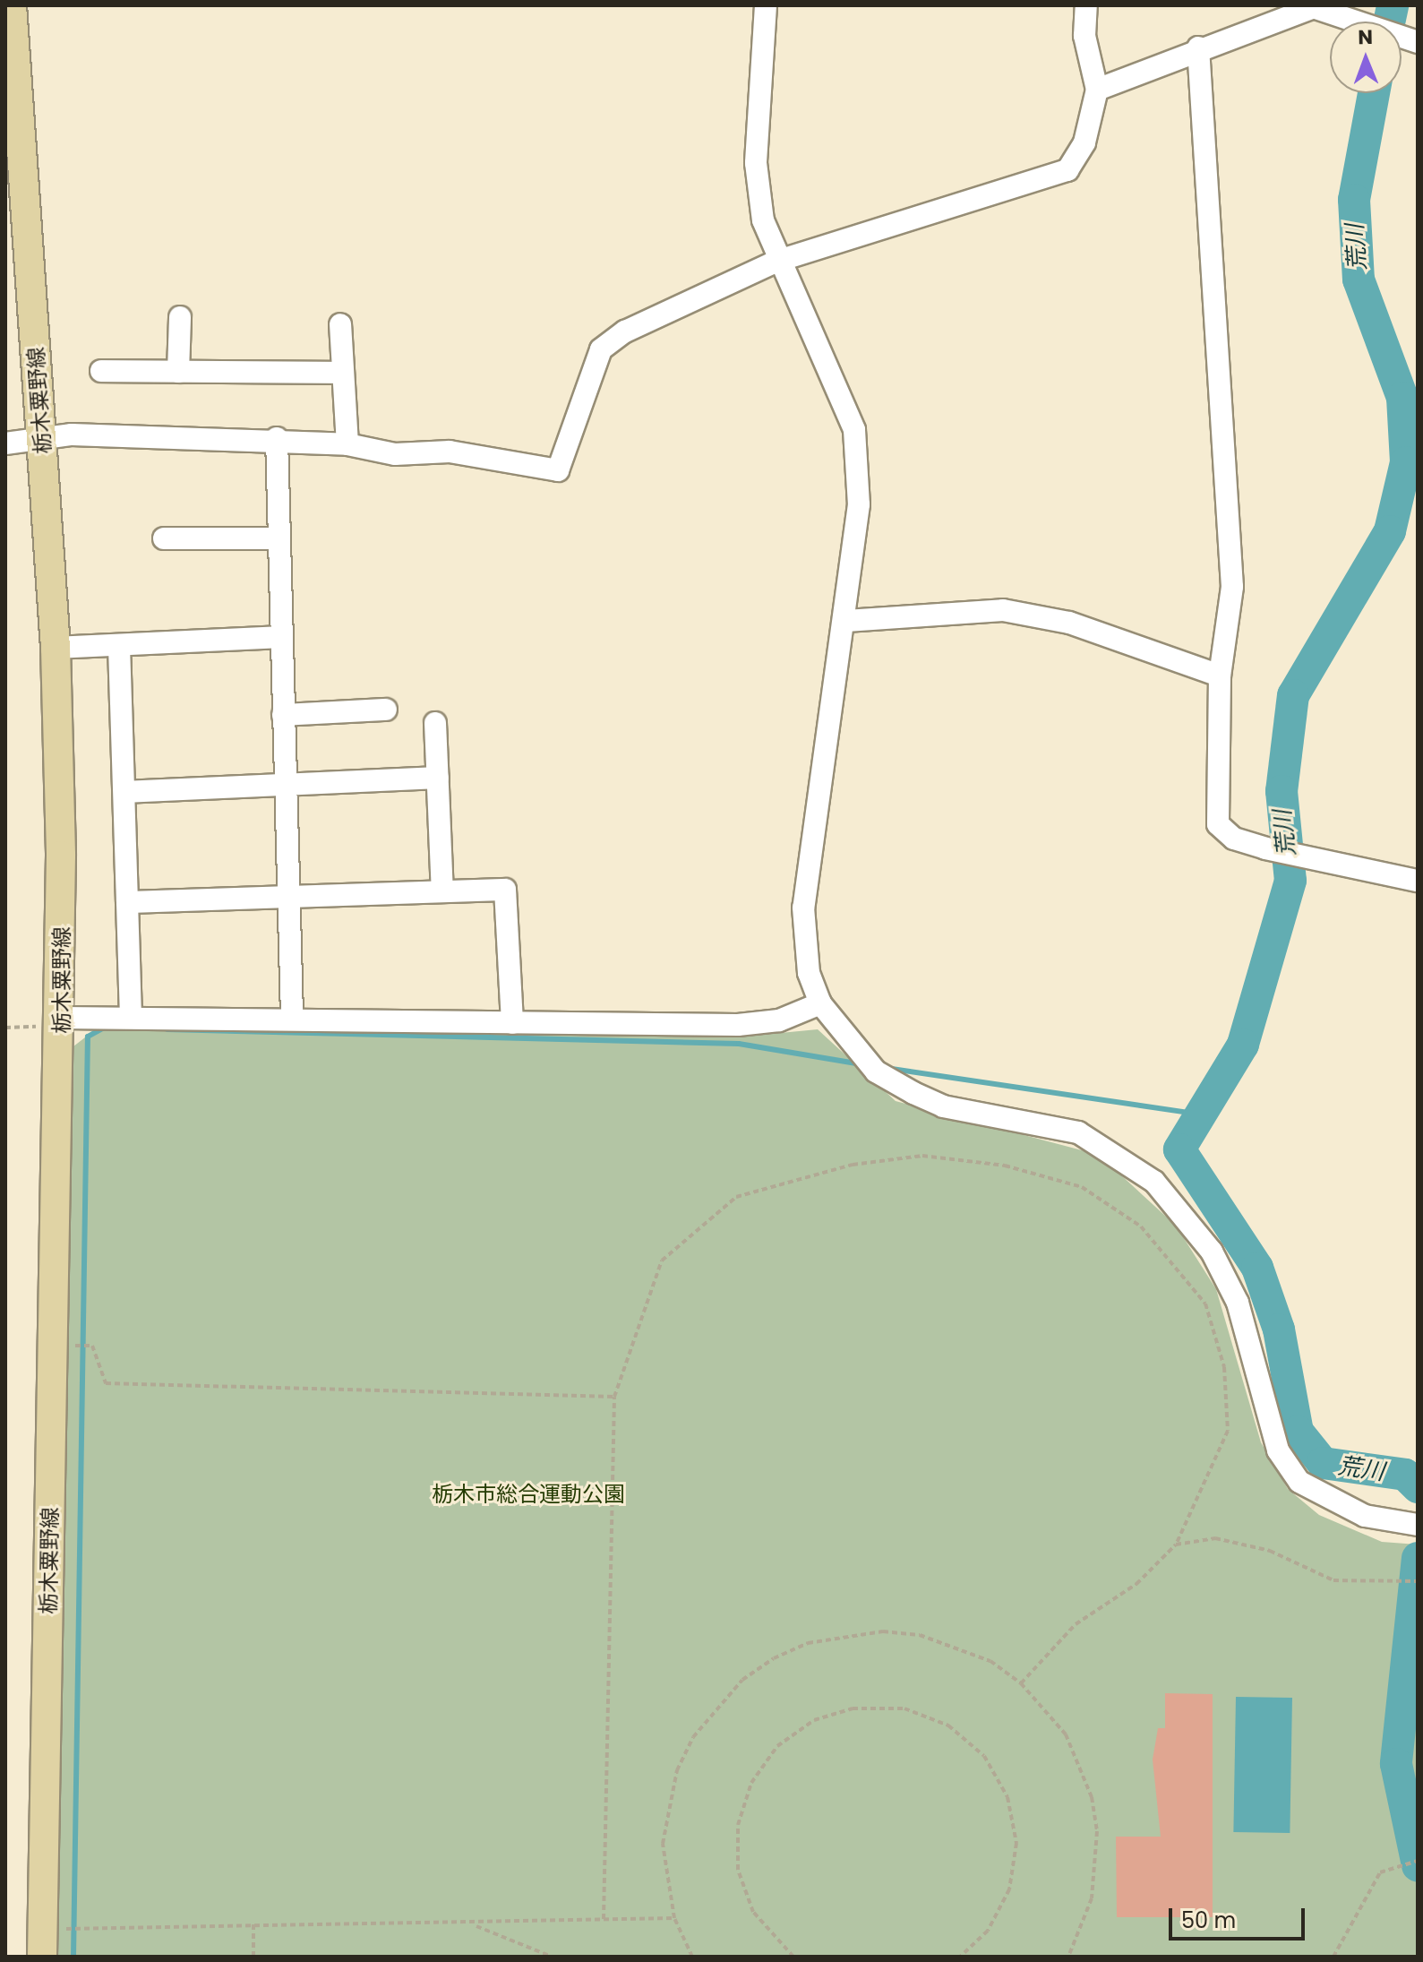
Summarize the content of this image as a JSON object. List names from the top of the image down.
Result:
{
  "streets": {
    "main road": ["栃木粟野線"]
  },
  "water": ["荒川"],
  "parks": ["栃木市総合運動公園"],
  "scale_bar": "50 m",
  "north": "top"
}
